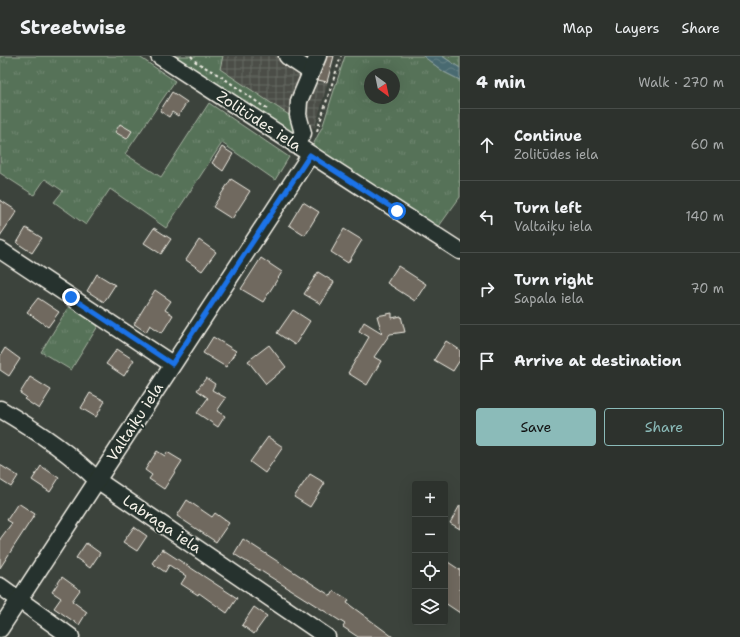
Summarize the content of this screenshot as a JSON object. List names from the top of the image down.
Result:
{
  "streets": {
    "street": ["Zolitūdes iela", "Valtaiķu iela", "Labraga iela"]
  },
  "crossings": [
    ["Zolitūdes iela", "Valtaiķu iela"],
    ["Valtaiķu iela", "Labraga iela"]
  ],
  "north": "bottom right",
  "page": {
    "header": "Streetwise",
    "nav": ["Map", "Layers", "Share"],
    "heading": ["4 min", "Walk · 270 m"],
    "list": [
      ["Continue", "Zolitūdes iela", "60 m"],
      ["Turn left", "Valtaiķu iela", "140 m"],
      ["Turn right", "Sapala iela", "70 m"],
      "Arrive at destination"
    ],
    "buttons": ["Save", "Share"],
    "map_buttons": ["+", "−"]
  }
}
